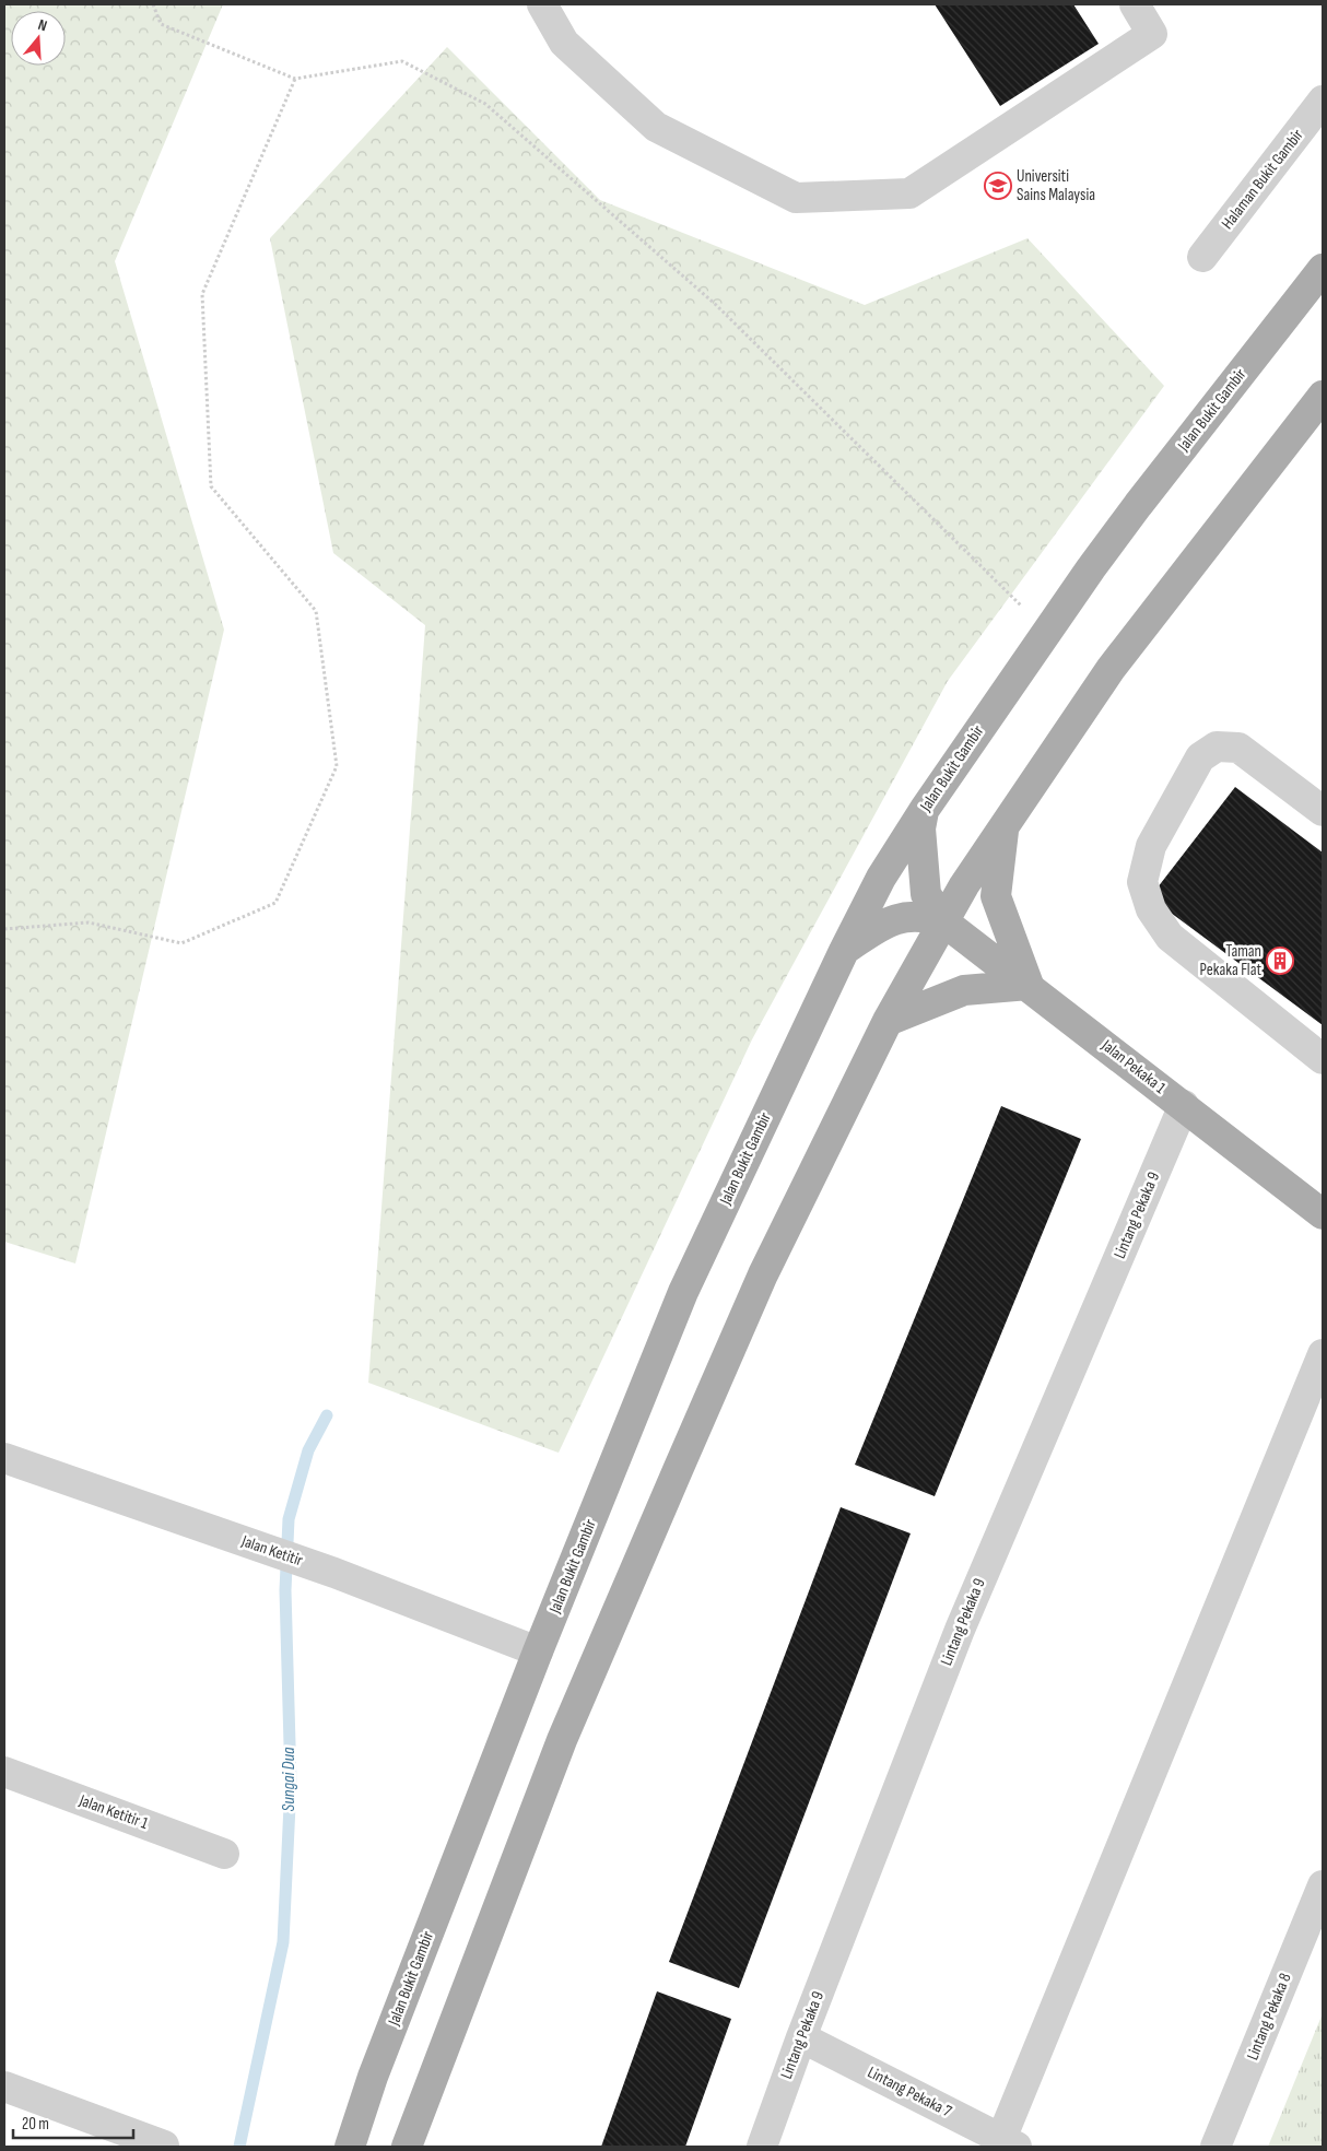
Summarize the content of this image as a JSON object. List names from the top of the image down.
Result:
{
  "streets": {
    "main road": ["Jalan Bukit Gambir", "Jalan Pekaka 1"],
    "street": [
      "Halaman Bukit Gambir",
      "Lintang Pekaka 9",
      "Jalan Ketitir",
      "Jalan Ketitir 1",
      "Lintang Pekaka 8",
      "Lintang Pekaka 7"
    ]
  },
  "crossings": [
    ["Jalan Bukit Gambir", "Jalan Ketitir"],
    ["Jalan Pekaka 1", "Lintang Pekaka 9"],
    ["Lintang Pekaka 9", "Lintang Pekaka 7"]
  ],
  "water": ["Sungai Dua"],
  "places": {
    "school or university": ["Universiti Sains Malaysia"],
    "building": ["Taman Pekaka Flat"]
  },
  "scale_bar": "20 m",
  "north": "top"
}
